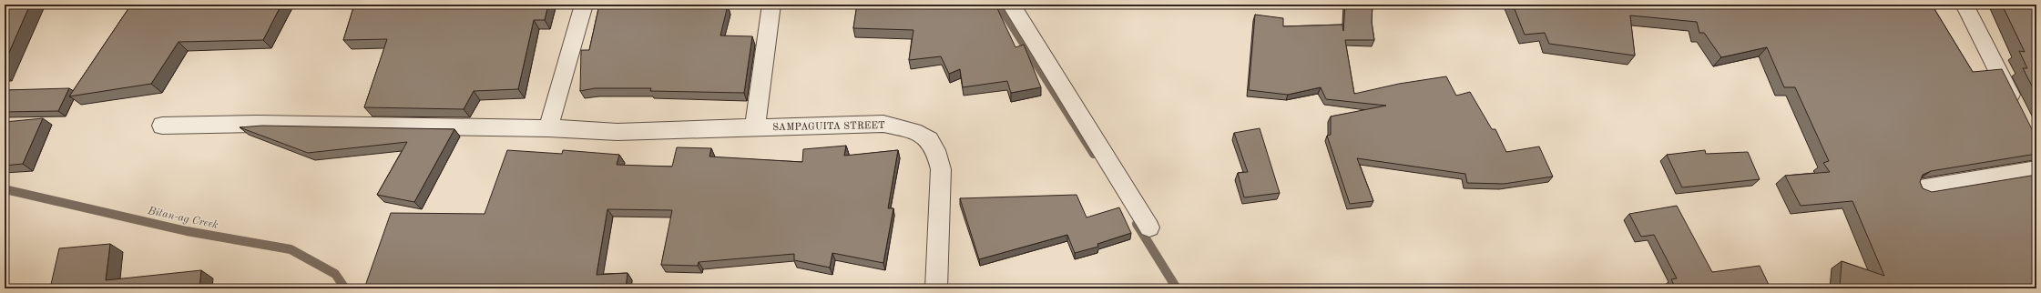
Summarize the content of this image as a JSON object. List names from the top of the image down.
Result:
{
  "streets": {
    "street": ["SAMPAGUITA STREET"]
  },
  "water": ["Bitan-ag Creek"]
}
